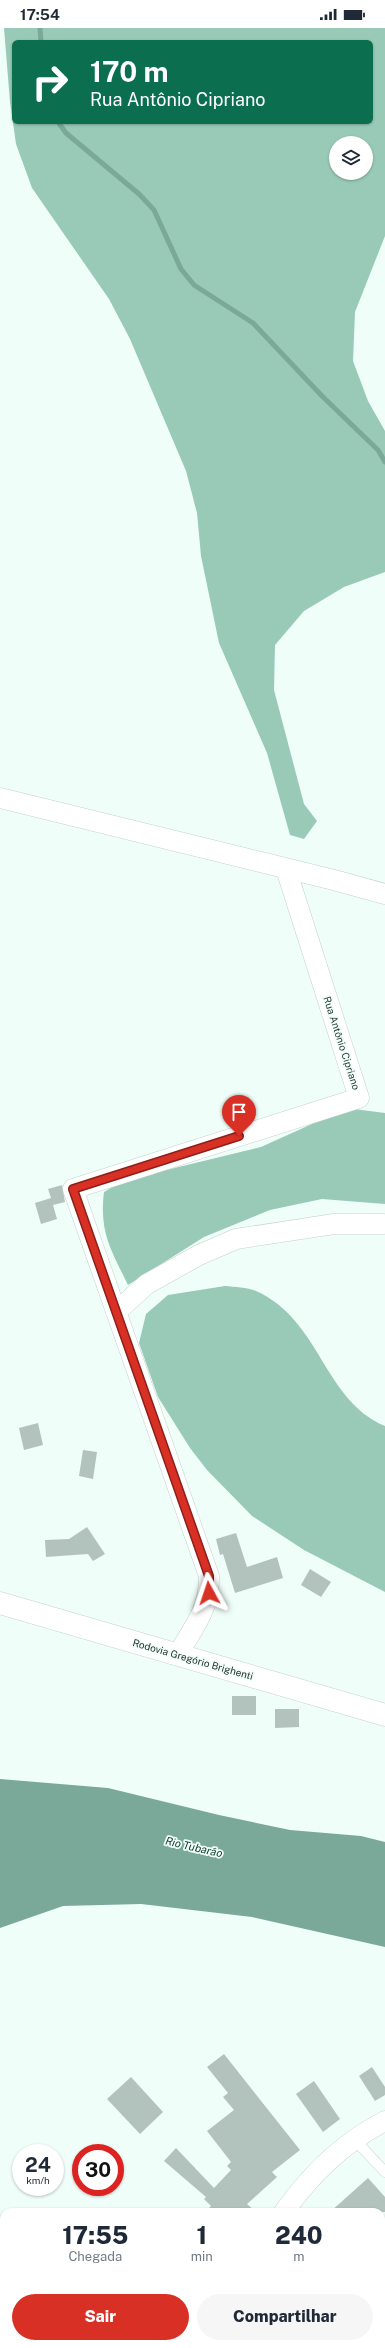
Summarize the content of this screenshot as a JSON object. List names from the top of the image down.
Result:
{
  "streets": {
    "main road": ["Rodovia Gregório Brighenti"],
    "street": ["Rua Antônio Cipriano"]
  },
  "crossings": [
    ["Rua Antônio Cipriano", "Rodovia Gregório Brighenti"]
  ],
  "water": ["Rio Tubarão"],
  "page": {
    "status": "17:54",
    "turn": ["170 m", "Rua Antônio Cipriano"],
    "speed": "24 km/h",
    "limit": "30",
    "eta": [
      "17:55",
      "Chegada",
      "1",
      "min",
      "240",
      "m"
    ],
    "buttons": ["Sair", "Compartilhar"]
  }
}
